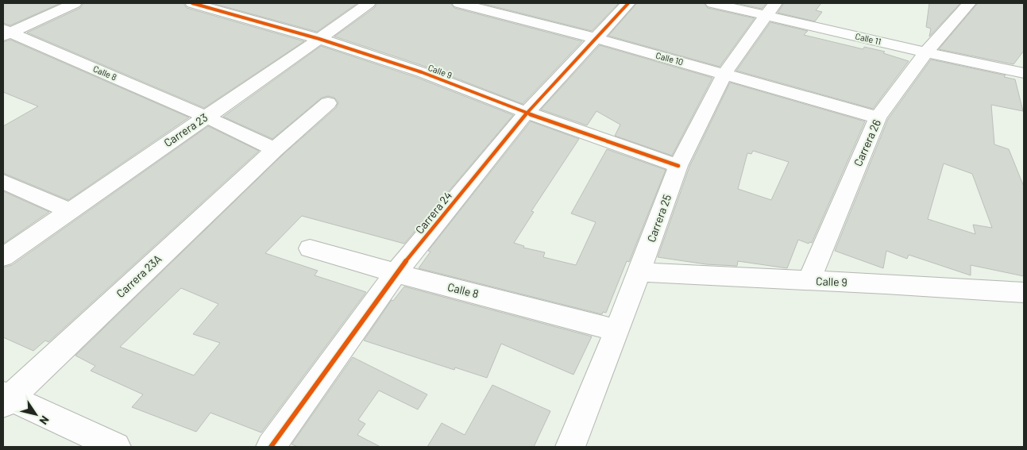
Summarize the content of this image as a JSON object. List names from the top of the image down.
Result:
{
  "streets": {
    "street": [
      "Calle 11",
      "Calle 10",
      "Calle 9",
      "Calle 8",
      "Carrera 23",
      "Carrera 26",
      "Carrera 24",
      "Carrera 25",
      "Carrera 23A"
    ]
  },
  "crossings": [
    ["Calle 11", "Carrera 26"],
    ["Calle 11", "Carrera 25"],
    ["Calle 10", "Carrera 26"],
    ["Calle 10", "Carrera 24"],
    ["Calle 10", "Carrera 25"],
    ["Calle 9", "Carrera 23"],
    ["Calle 9", "Carrera 26"],
    ["Calle 9", "Carrera 24"],
    ["Calle 9", "Carrera 25"],
    ["Calle 8", "Carrera 23"],
    ["Calle 8", "Carrera 24"],
    ["Calle 8", "Carrera 25"]
  ],
  "north": "bottom right"
}
